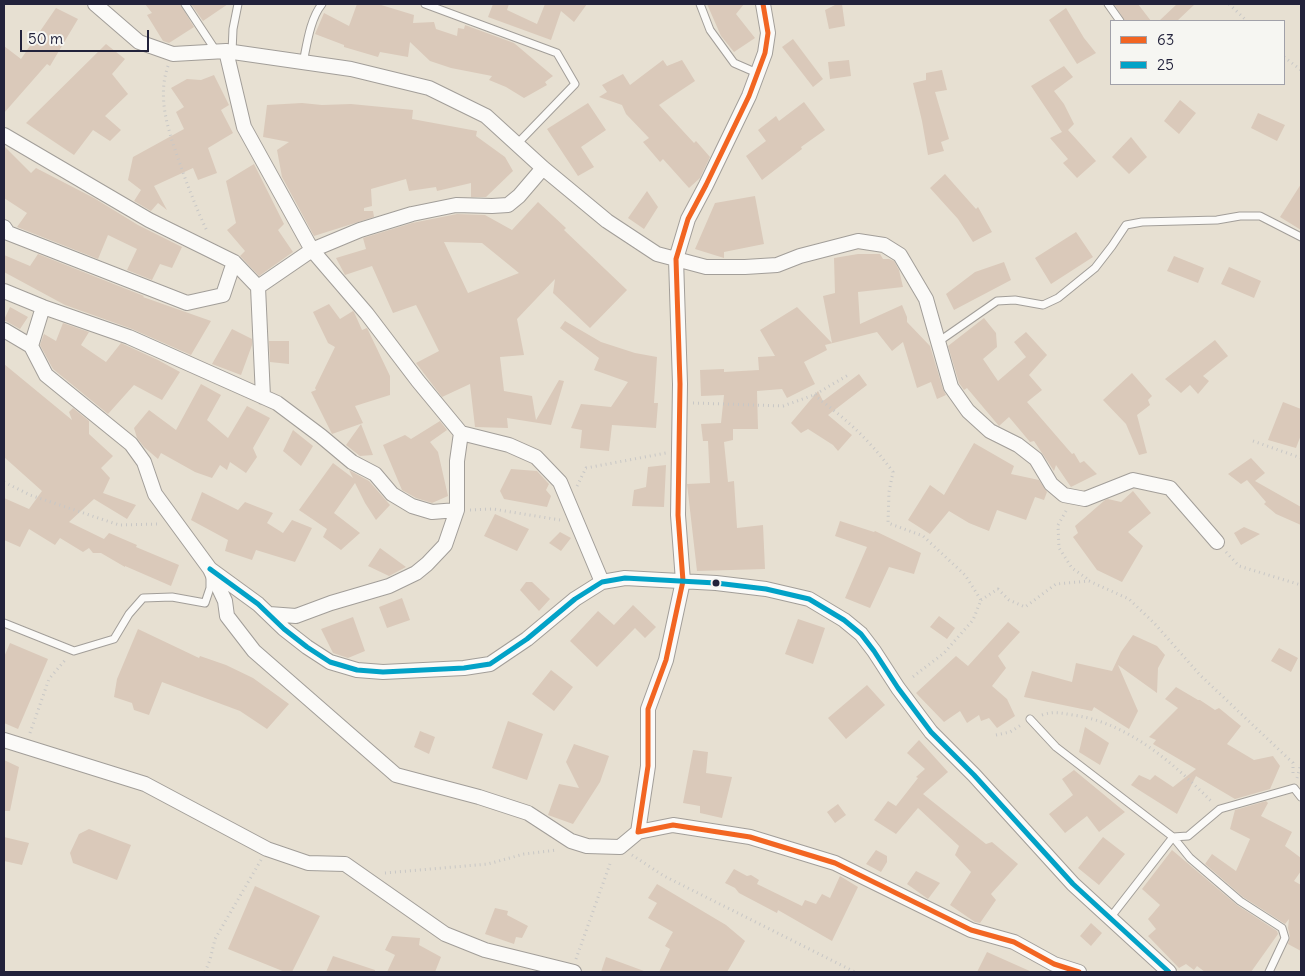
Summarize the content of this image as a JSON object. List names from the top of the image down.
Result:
{
  "lines": ["transit line 63", "transit line 25"],
  "legend": ["63", "25"],
  "scale_bar": "50 m"
}
